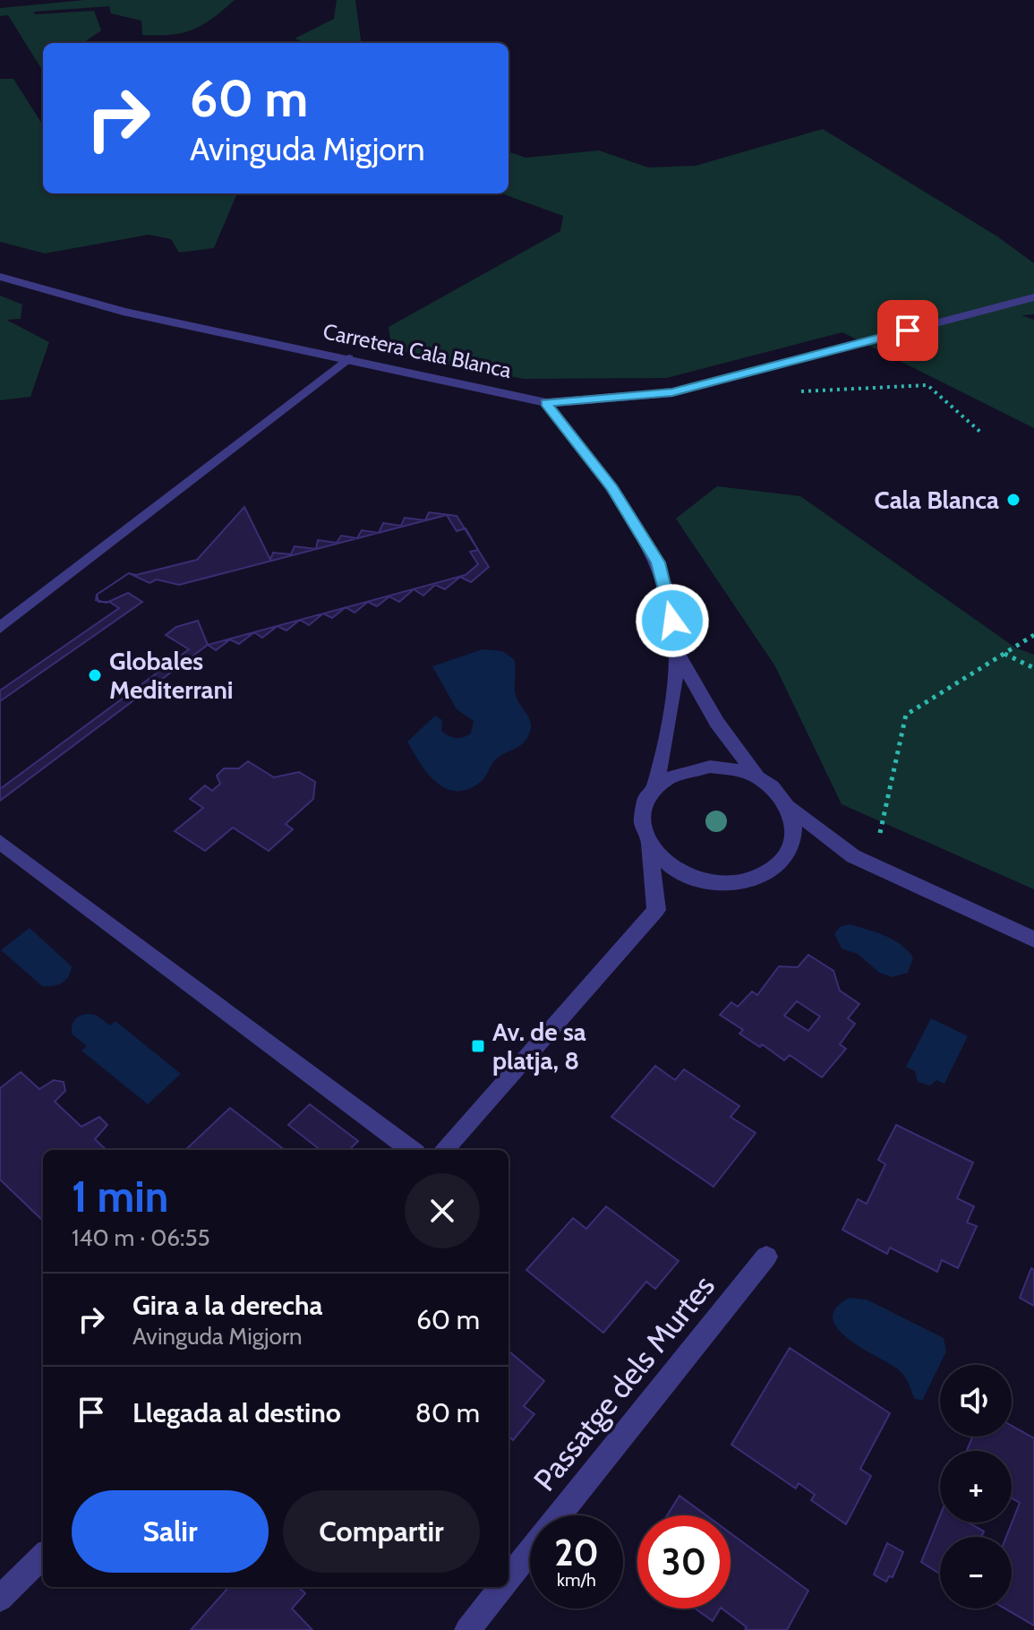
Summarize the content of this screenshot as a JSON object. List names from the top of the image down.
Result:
{
  "streets": {
    "street": ["Carretera Cala Blanca", "Passatge dels Murtes"]
  },
  "places": {
    "other": ["Cala Blanca", "Globales Mediterrani"],
    "transit": ["Av. de sa platja, 8"]
  },
  "page": {
    "turn": ["60 m", "Avinguda Migjorn"],
    "heading": ["1 min", "140 m · 06:55"],
    "list": [
      {
        "name": "Gira a la derecha",
        "note": "Avinguda Migjorn",
        "value": "60 m"
      },
      {
        "name": "Llegada al destino",
        "value": "80 m"
      }
    ],
    "map_buttons": ["+", "−"],
    "buttons": ["Salir", "Compartir"],
    "speed": "20 km/h",
    "limit": "30"
  }
}
